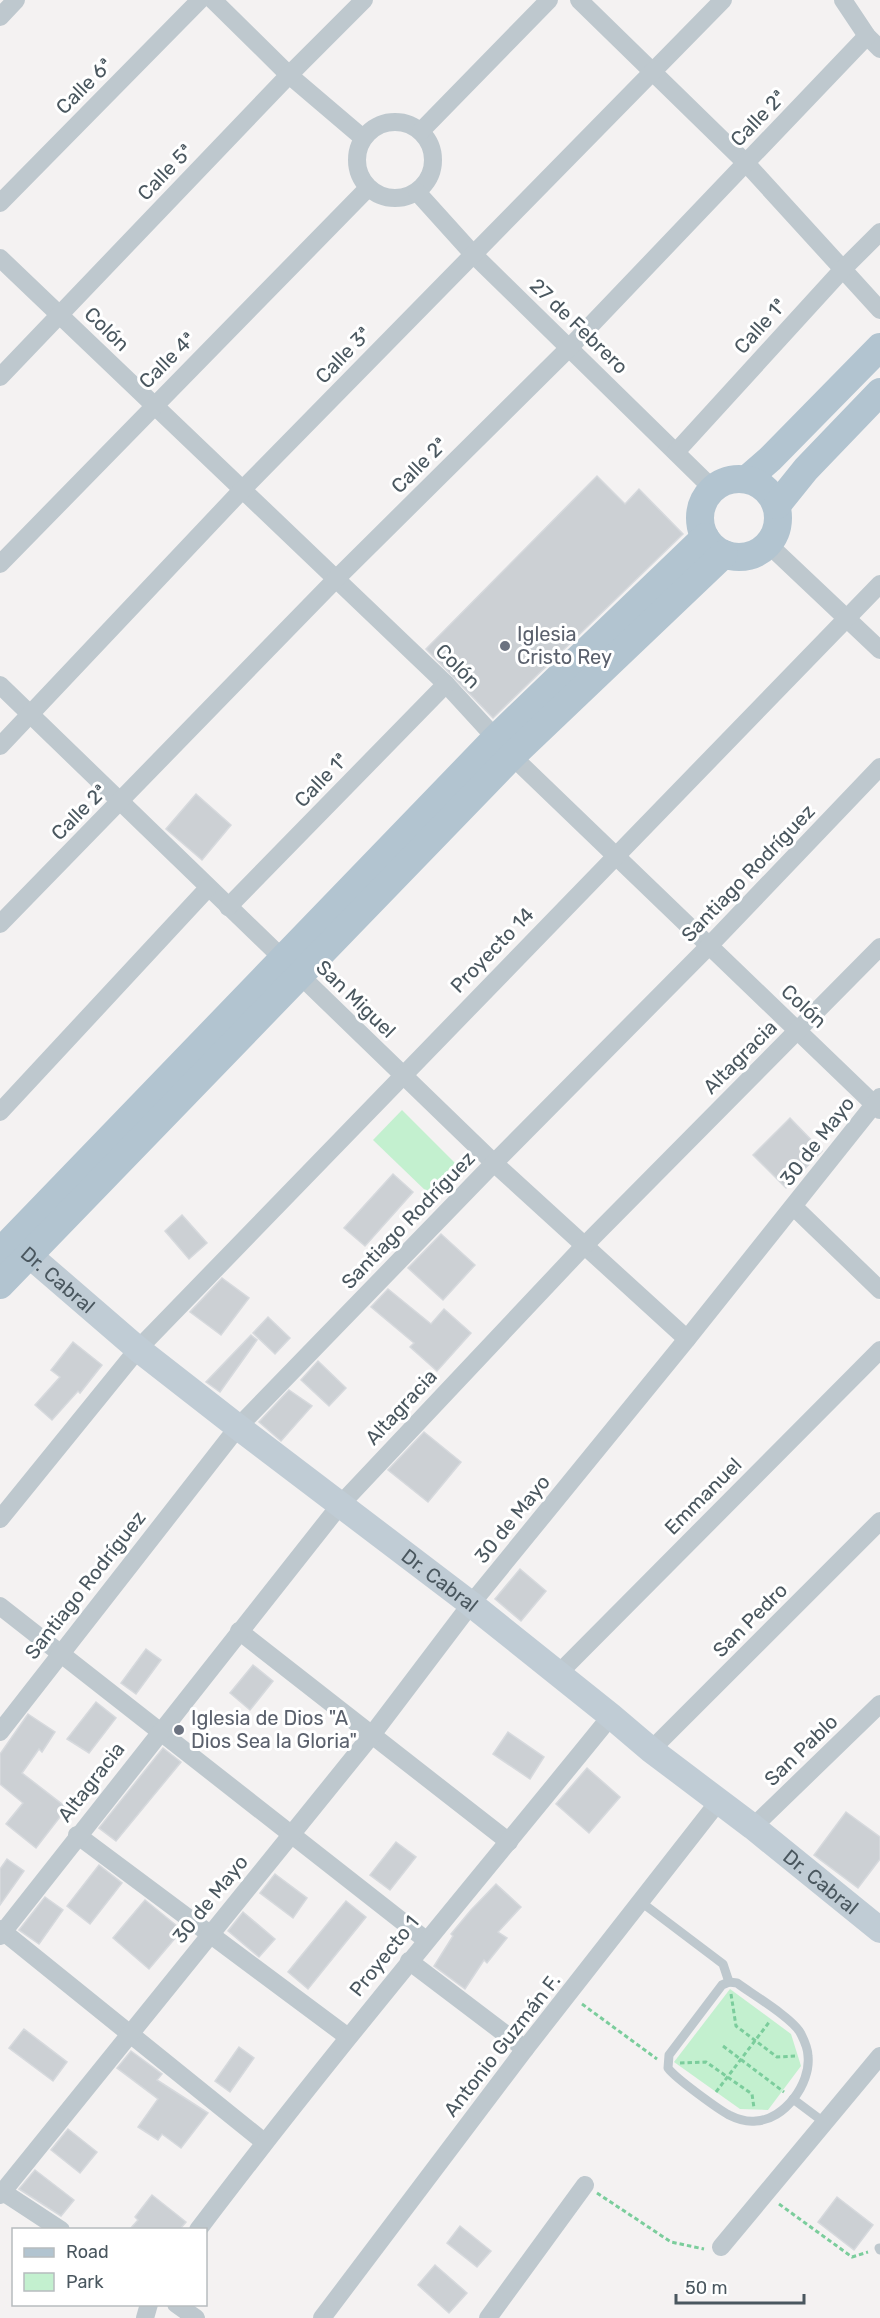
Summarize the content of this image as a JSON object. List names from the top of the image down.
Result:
{
  "streets": {
    "street": [
      "Calle 6ª",
      "Calle 2ª",
      "Calle 5ª",
      "27 de Febrero",
      "Calle 1ª",
      "Colón",
      "Calle 3ª",
      "Calle 4ª",
      "Santiago Rodríguez",
      "Proyecto 14",
      "San Miguel",
      "Altagracia",
      "30 de Mayo",
      "Dr. Cabral",
      "Emmanuel",
      "San Pedro",
      "San Pablo",
      "Proyecto 1",
      "Antonio Guzmán F."
    ]
  },
  "crossings": [
    ["Calle 2ª", "27 de Febrero"],
    ["Calle 2ª", "Colón"],
    ["Calle 2ª", "San Miguel"],
    ["Calle 5ª", "Colón"],
    ["27 de Febrero", "Calle 1ª"],
    ["27 de Febrero", "Calle 3ª"],
    ["27 de Febrero", "Calle 4ª"],
    ["Calle 1ª", "Colón"],
    ["Calle 1ª", "San Miguel"],
    ["Colón", "Calle 3ª"],
    ["Colón", "Calle 4ª"],
    ["Colón", "Santiago Rodríguez"],
    ["Colón", "Proyecto 14"],
    ["Colón", "Altagracia"],
    ["Colón", "30 de Mayo"],
    ["Calle 3ª", "San Miguel"],
    ["Santiago Rodríguez", "San Miguel"],
    ["Santiago Rodríguez", "Dr. Cabral"],
    ["Proyecto 14", "San Miguel"],
    ["Proyecto 14", "Dr. Cabral"],
    ["San Miguel", "Altagracia"],
    ["San Miguel", "30 de Mayo"],
    ["Altagracia", "Dr. Cabral"],
    ["30 de Mayo", "Dr. Cabral"],
    ["Dr. Cabral", "Emmanuel"],
    ["Dr. Cabral", "San Pedro"],
    ["Dr. Cabral", "San Pablo"],
    ["Dr. Cabral", "Proyecto 1"],
    ["Dr. Cabral", "Antonio Guzmán F."]
  ],
  "places": ["Iglesia Cristo Rey", "Iglesia de Dios \"A Dios Sea la Gloria\""],
  "legend": ["Road", "Park"],
  "scale_bar": "50 m"
}
